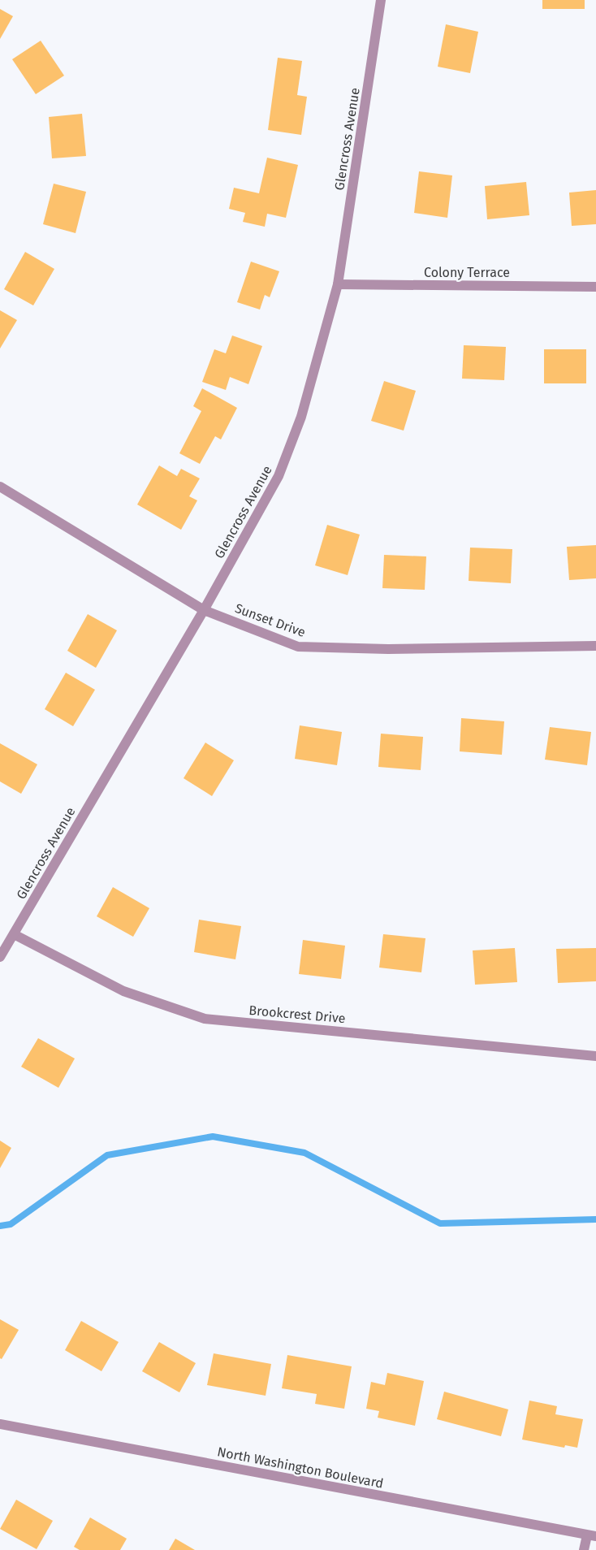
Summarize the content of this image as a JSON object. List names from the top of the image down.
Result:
{
  "streets": {
    "street": [
      "Glencross Avenue",
      "Colony Terrace",
      "Sunset Drive",
      "Brookcrest Drive",
      "North Washington Boulevard"
    ]
  },
  "crossings": [
    ["Glencross Avenue", "Colony Terrace"],
    ["Glencross Avenue", "Sunset Drive"],
    ["Glencross Avenue", "Brookcrest Drive"]
  ]
}
